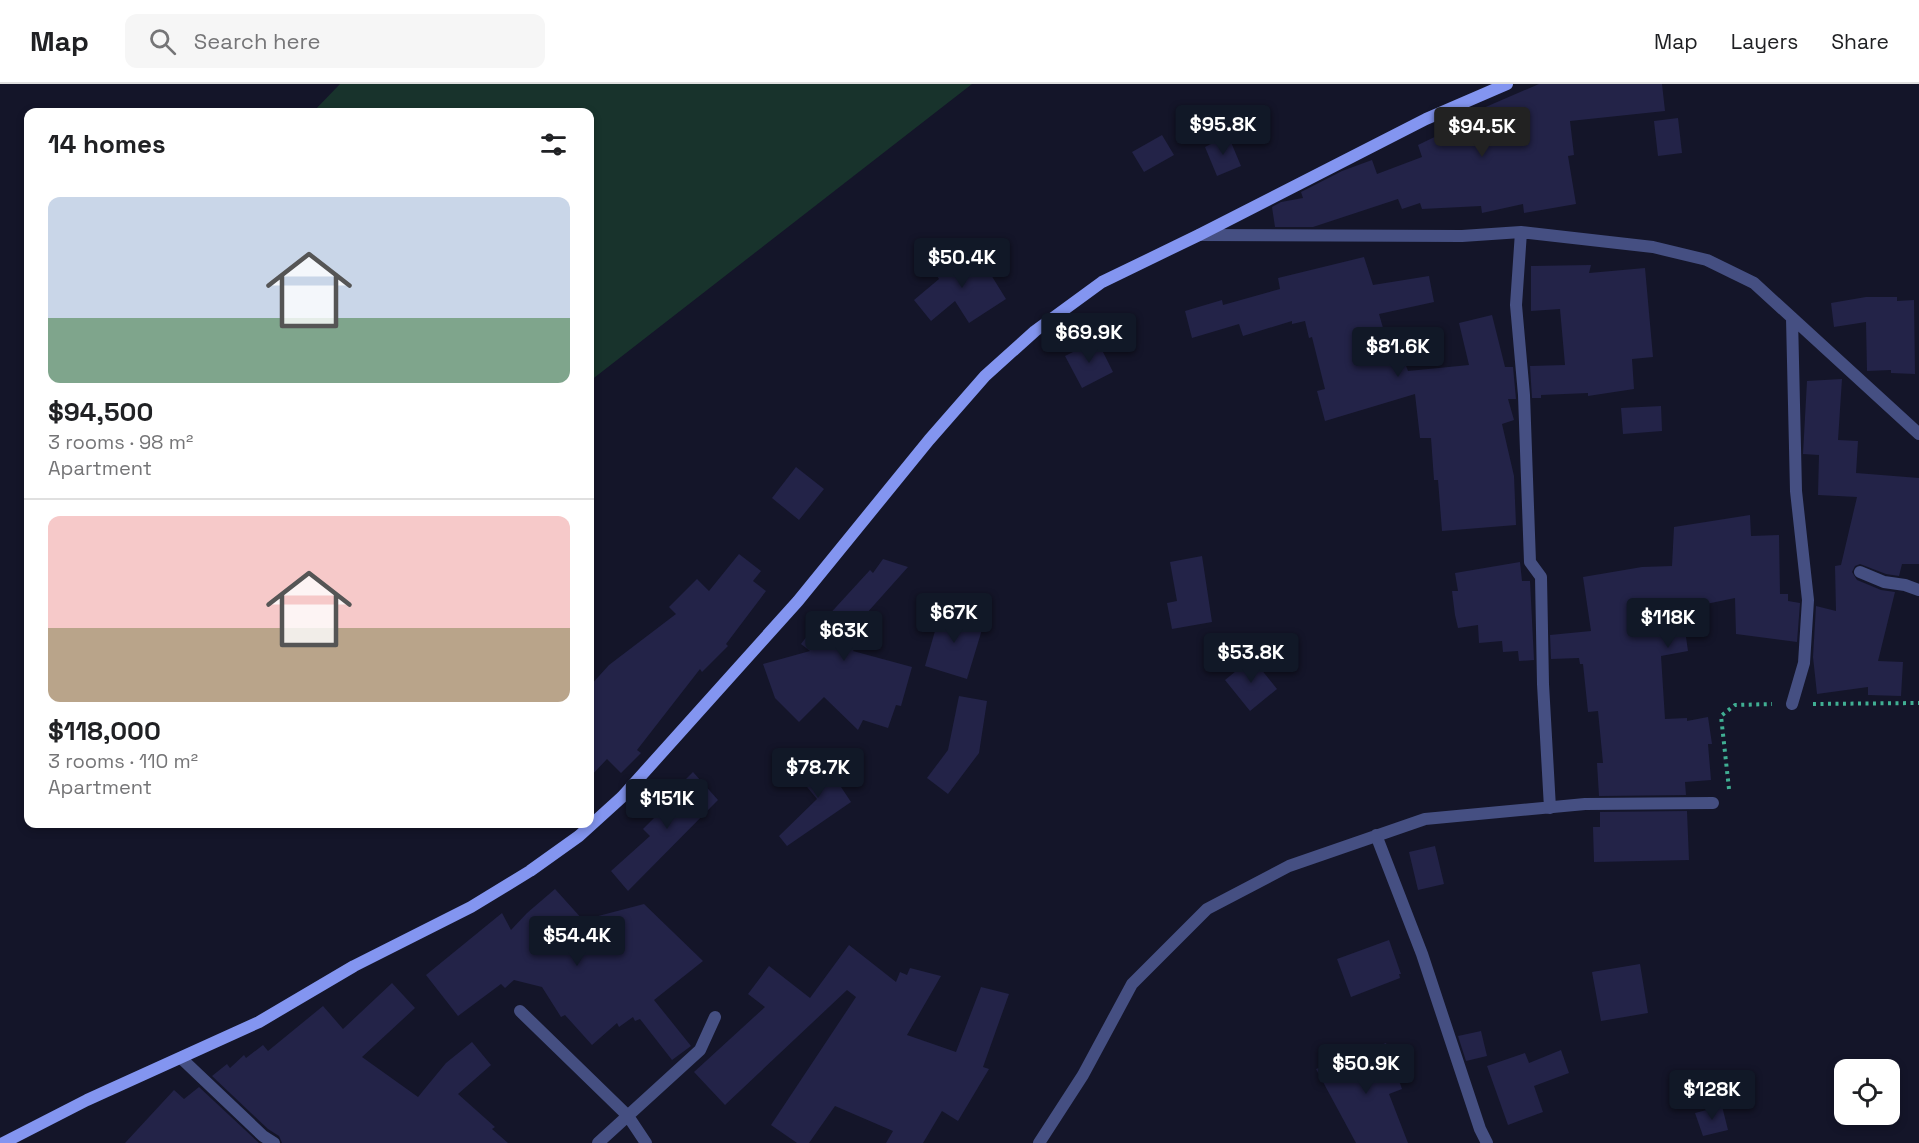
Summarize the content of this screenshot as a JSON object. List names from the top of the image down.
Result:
{
  "page": {
    "header": "Map",
    "search": "Search here",
    "nav": ["Map", "Layers", "Share"],
    "price": [
      "$95.8K",
      "$94.5K",
      "$50.4K",
      "$69.9K",
      "$81.6K",
      "$67K",
      "$118K",
      "$63K",
      "$53.8K",
      "$78.7K",
      "$151K",
      "$54.4K",
      "$50.9K",
      "$128K"
    ],
    "heading": "14 homes",
    "list": [
      {
        "name": "$94,500",
        "note": "3 rooms · 98 m² · Apartment"
      },
      {
        "name": "$118,000",
        "note": "3 rooms · 110 m² · Apartment"
      }
    ]
  }
}
